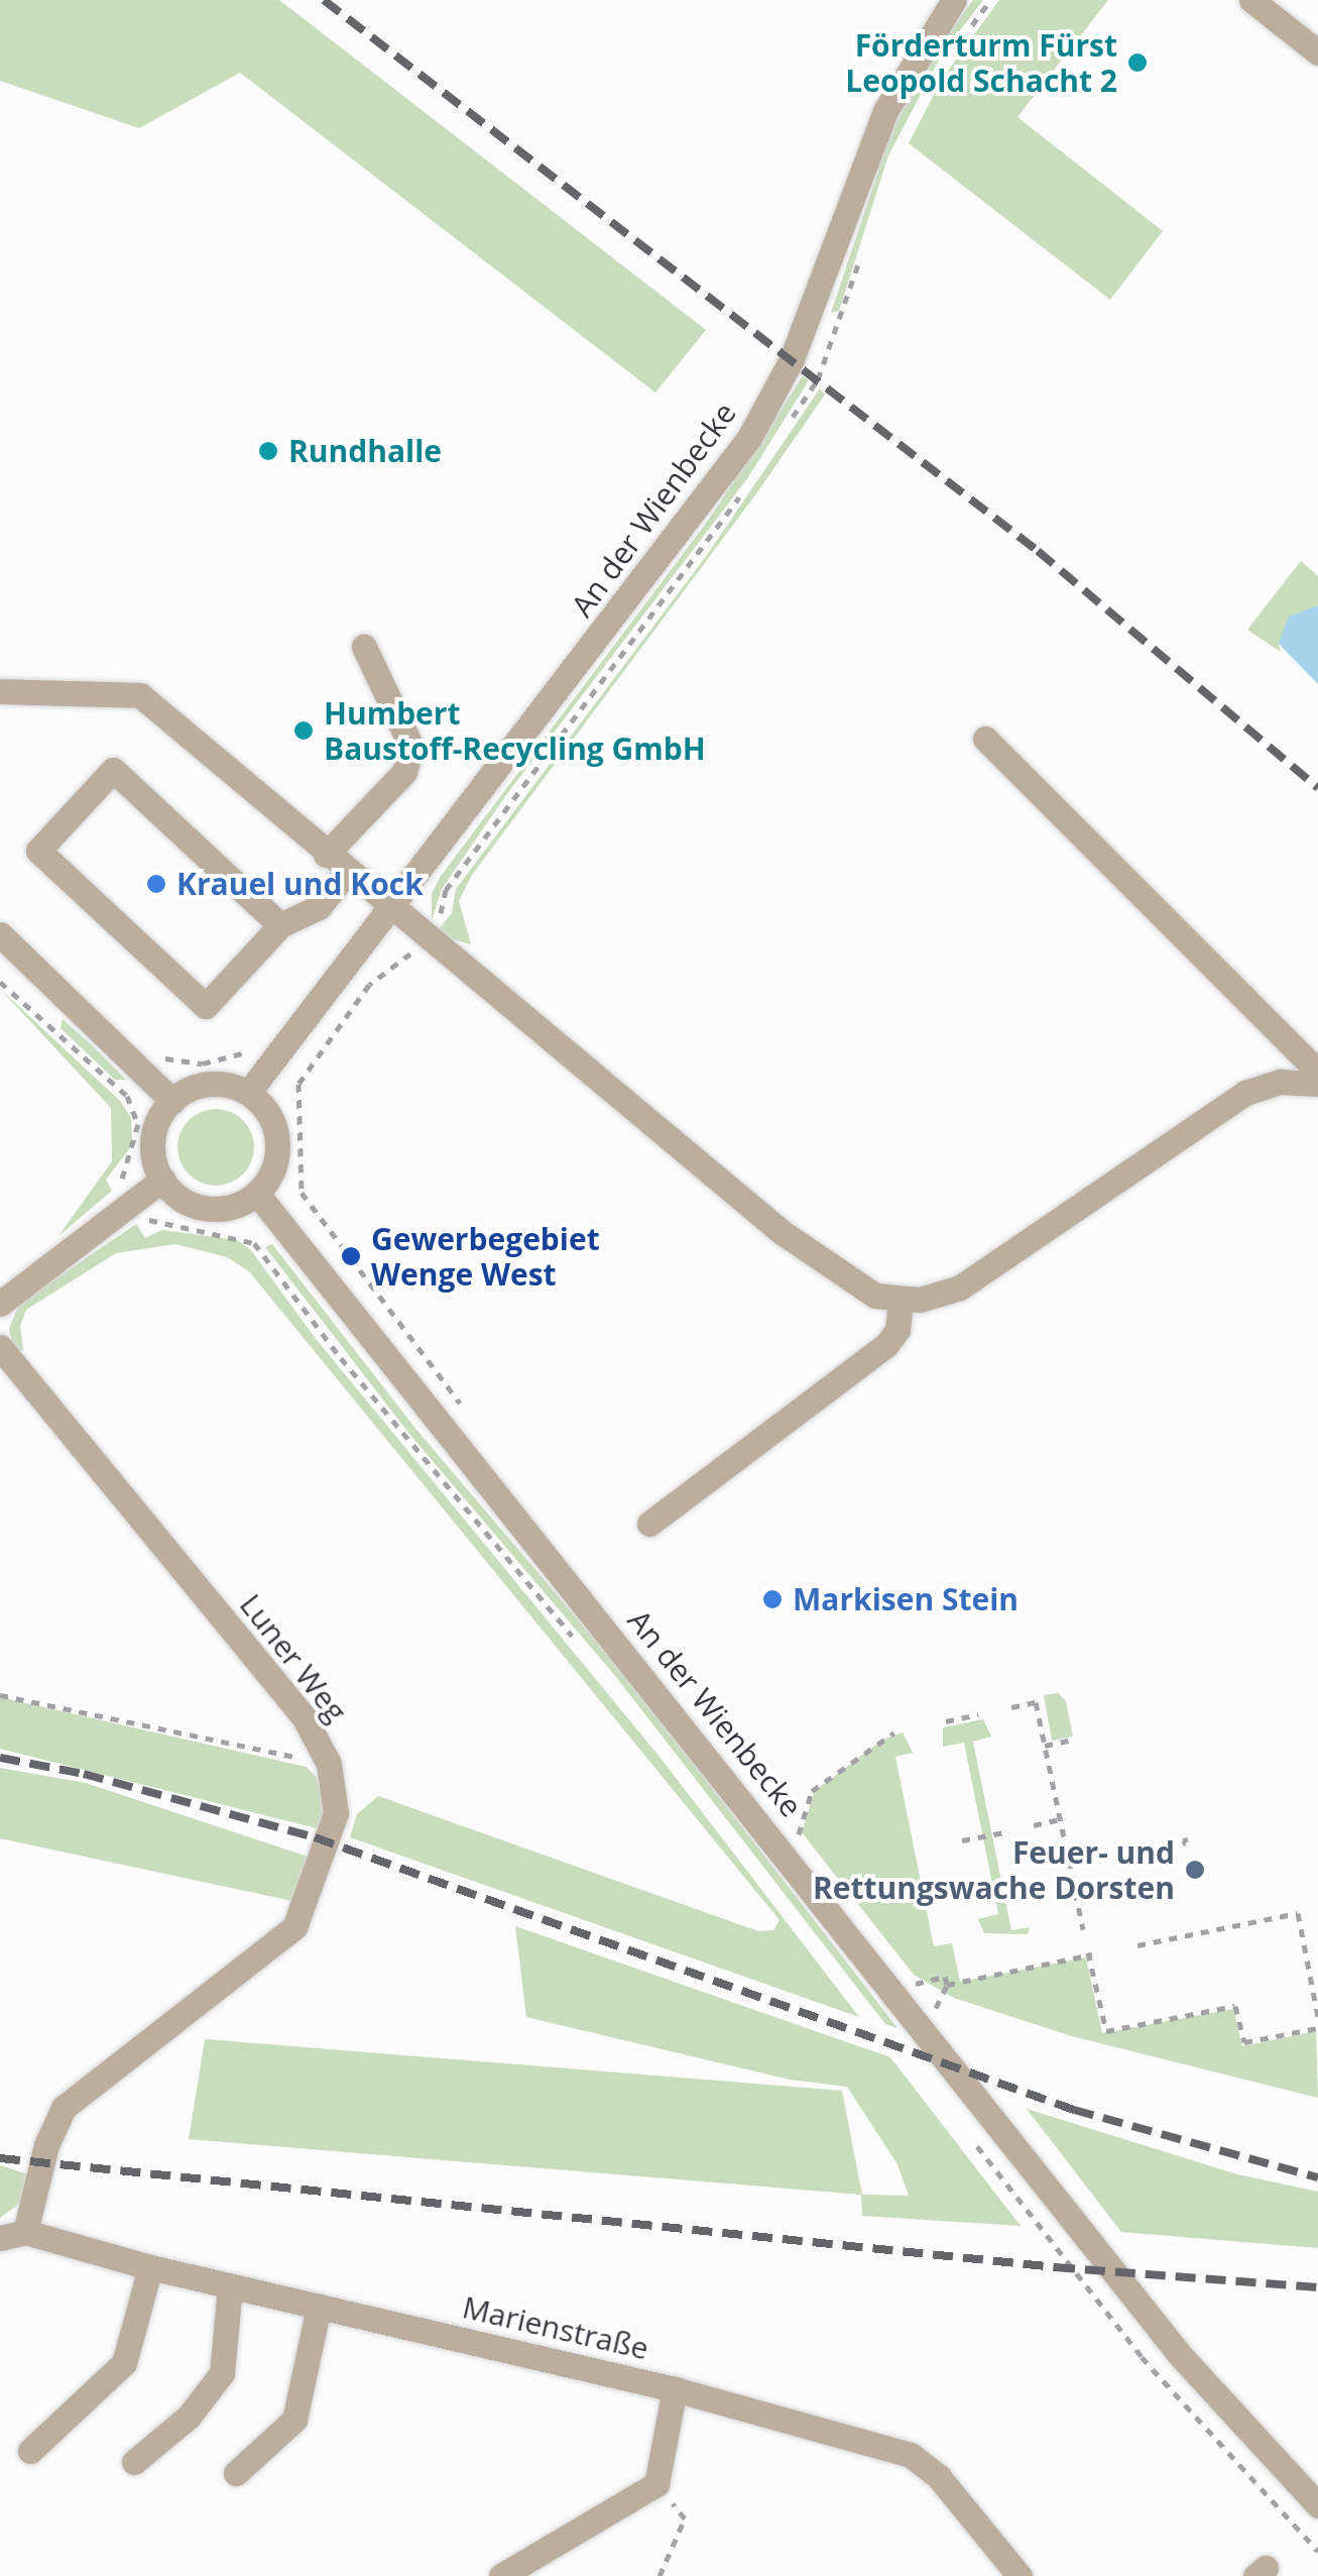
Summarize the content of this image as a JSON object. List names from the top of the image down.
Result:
{
  "streets": {
    "street": ["An der Wienbecke", "Luner Weg", "Marienstraße"]
  },
  "crossings": [
    ["Luner Weg", "Marienstraße"]
  ],
  "places": [
    "Förderturm Fürst Leopold Schacht 2",
    "Rundhalle",
    "Humbert Baustoff-Recycling GmbH",
    "Krauel und Kock",
    "Gewerbegebiet Wenge West",
    "Markisen Stein",
    "Feuer- und Rettungswache Dorsten"
  ]
}
